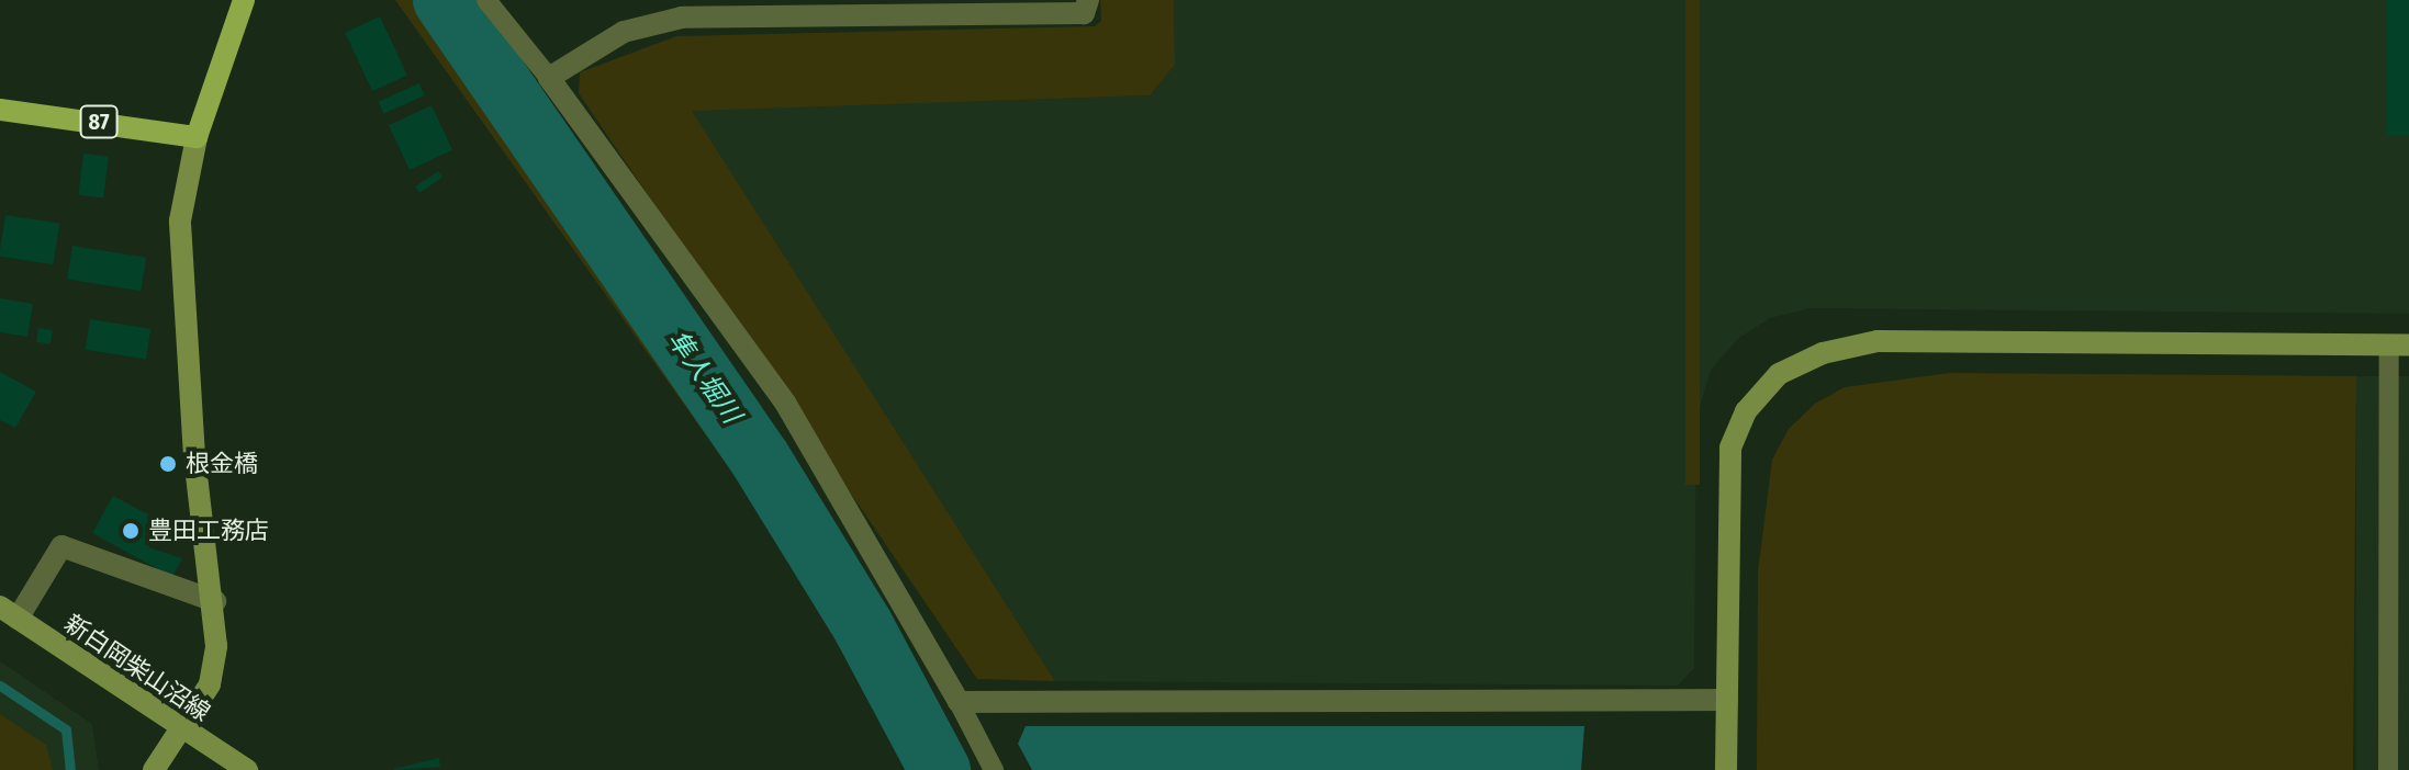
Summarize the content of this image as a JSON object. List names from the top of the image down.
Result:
{
  "streets": {
    "main road": ["87"],
    "street": ["新白岡柴山沼線"]
  },
  "water": ["隼人堀川"],
  "places": ["根金橋", "豊田工務店"]
}
